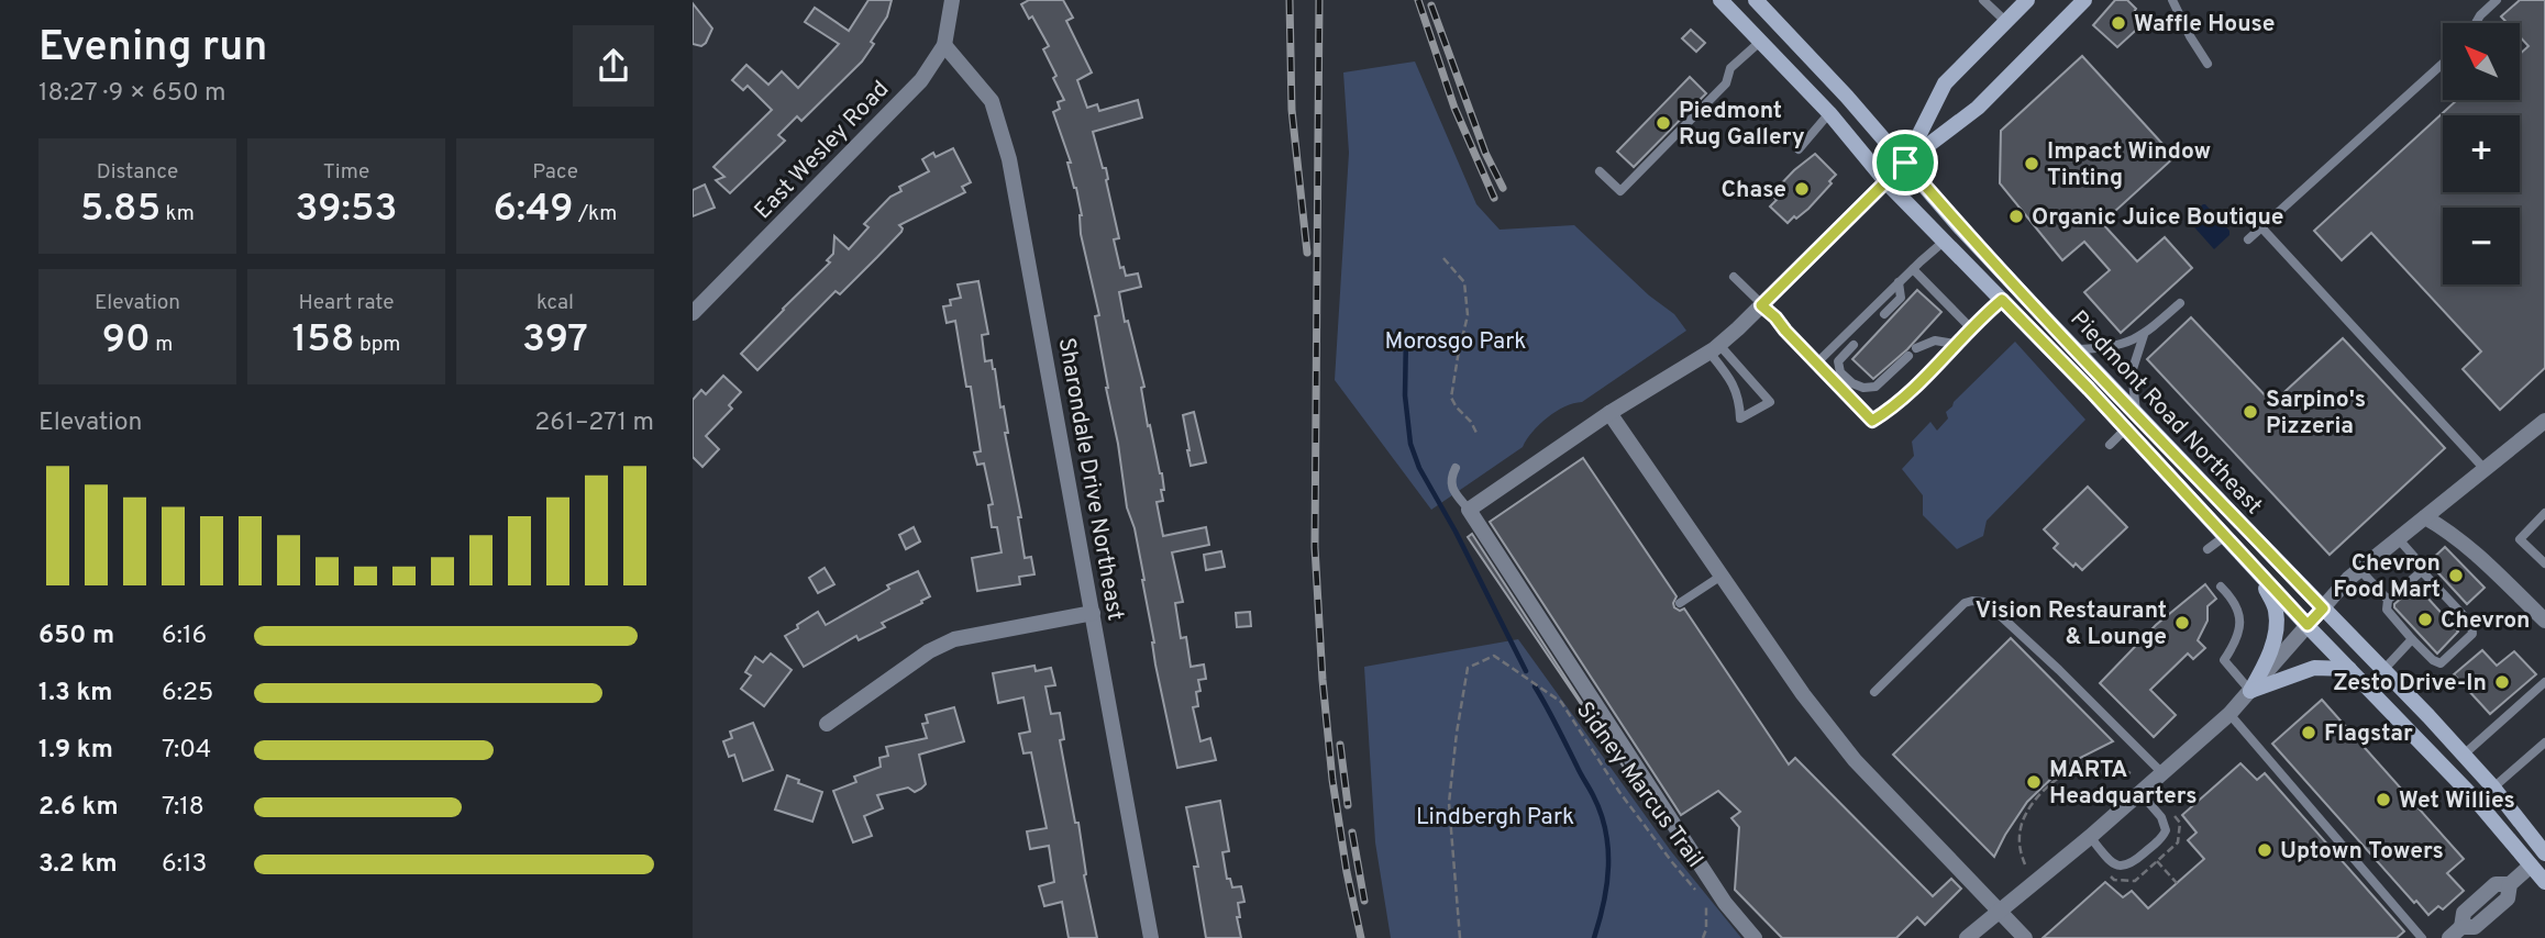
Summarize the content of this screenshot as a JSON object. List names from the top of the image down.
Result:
{
  "streets": {
    "main road": ["Piedmont Road Northeast"],
    "street": ["East Wesley Road", "Sharondale Drive Northeast"],
    "path": ["Sidney Marcus Trail"]
  },
  "crossings": [
    ["East Wesley Road", "Sharondale Drive Northeast"]
  ],
  "parks": ["Morosgo Park", "Lindbergh Park"],
  "places": [
    "Waffle House",
    "Piedmont Rug Gallery",
    "Impact Window Tinting",
    "Chase",
    "Organic Juice Boutique",
    "Sarpino's Pizzeria",
    "Chevron Food Mart",
    "Chevron",
    "Vision Restaurant & Lounge",
    "Zesto Drive-In",
    "Flagstar",
    "MARTA Headquarters",
    "Wet Willies",
    "Uptown Towers"
  ],
  "north": "top left",
  "page": {
    "heading": ["Evening run", "18:27 · 9 × 650 m"],
    "map_buttons": ["+", "−"],
    "stats": [
      ["Distance", "5.85 km"],
      ["Time", "39:53"],
      ["Pace", "6:49 /km"],
      ["Elevation", "90 m"],
      ["Heart rate", "158 bpm"],
      ["kcal", "397"]
    ],
    "chart": ["Elevation", "261–271 m"],
    "list": [
      {
        "name": "650 m",
        "note": "6:16"
      },
      {
        "name": "1.3 km",
        "note": "6:25"
      },
      {
        "name": "1.9 km",
        "note": "7:04"
      },
      {
        "name": "2.6 km",
        "note": "7:18"
      },
      {
        "name": "3.2 km",
        "note": "6:13"
      }
    ]
  }
}
